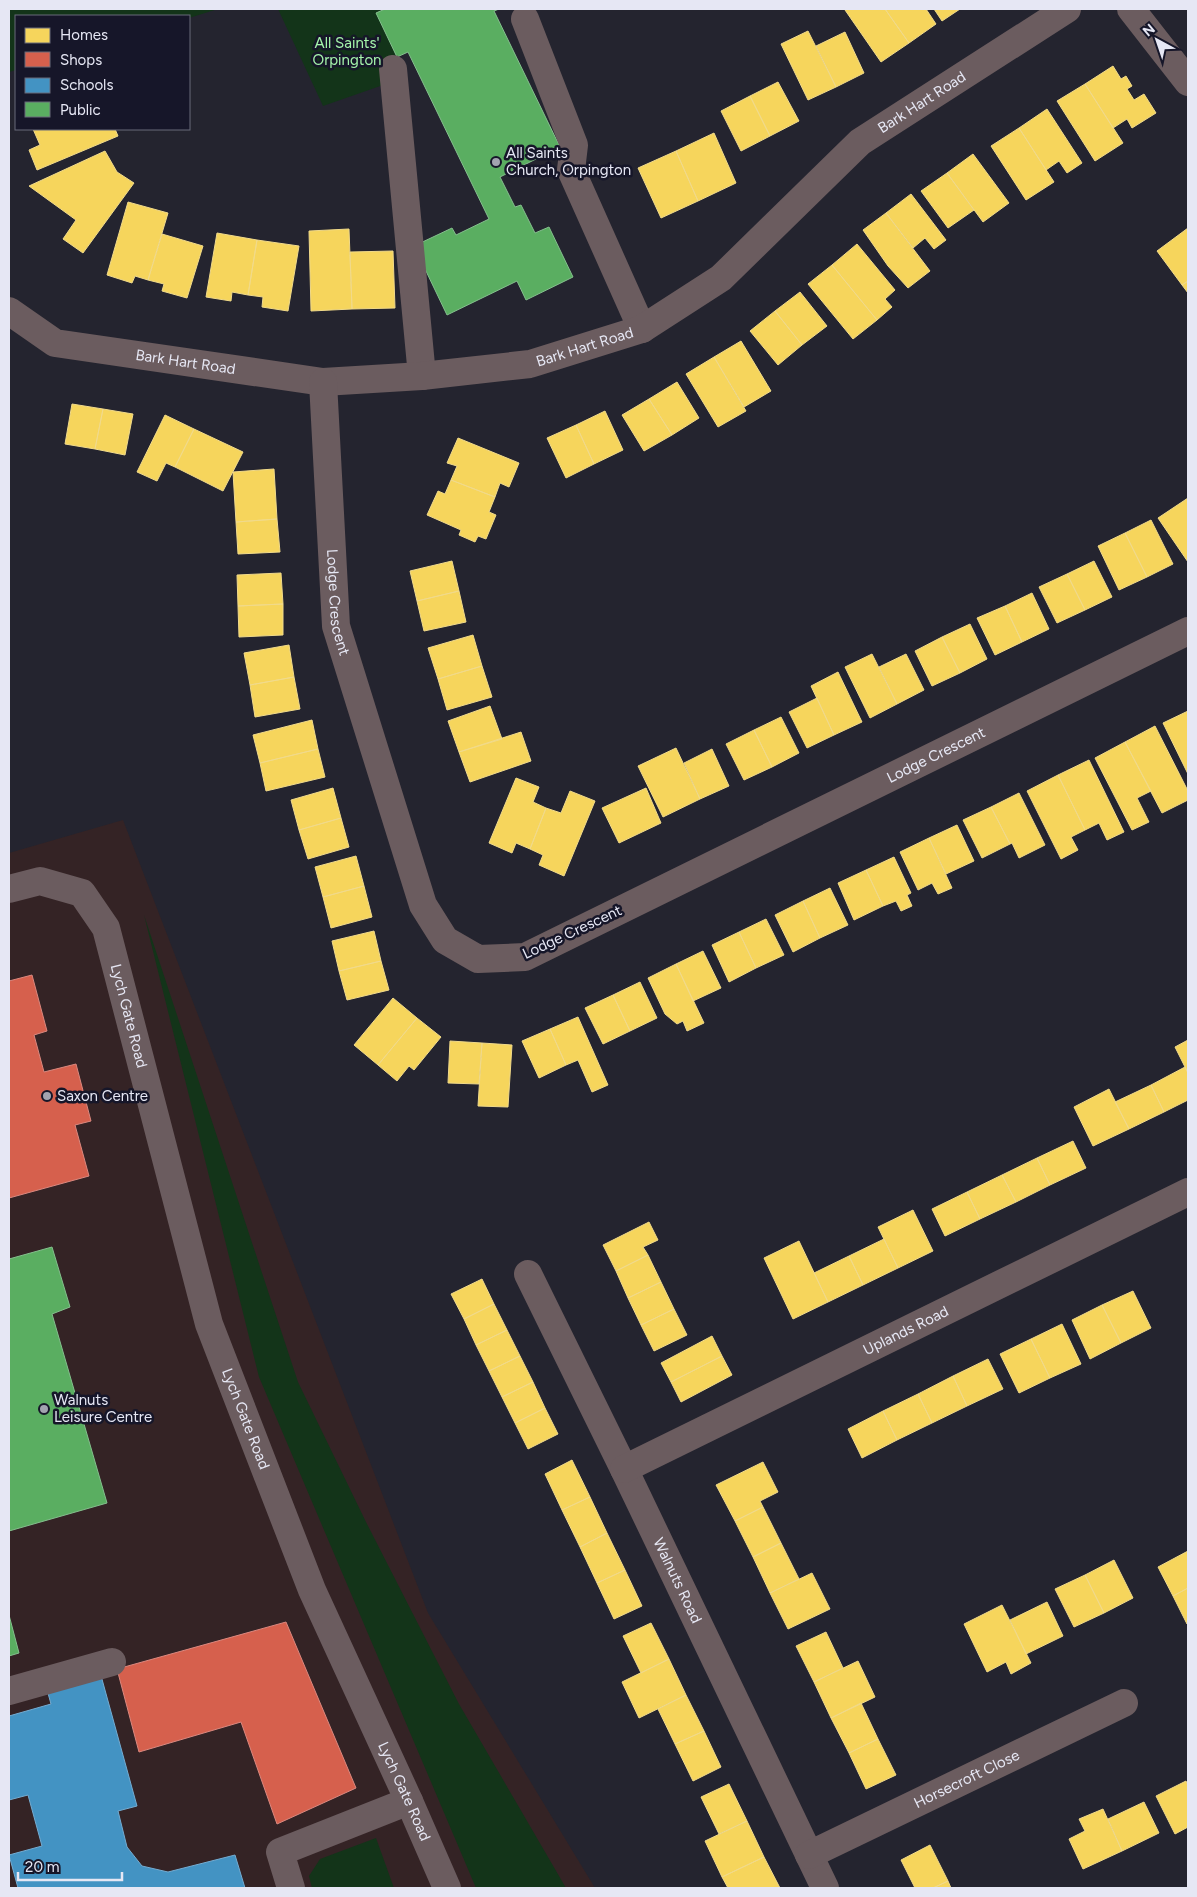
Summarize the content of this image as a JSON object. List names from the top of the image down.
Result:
{
  "streets": {
    "street": [
      "Bark Hart Road",
      "Lodge Crescent",
      "Lych Gate Road",
      "Uplands Road",
      "Walnuts Road",
      "Horsecroft Close"
    ]
  },
  "crossings": [
    ["Bark Hart Road", "Lodge Crescent"],
    ["Uplands Road", "Walnuts Road"],
    ["Walnuts Road", "Horsecroft Close"]
  ],
  "parks": ["All Saints' Orpington"],
  "places": ["All Saints Church, Orpington", "Saxon Centre", "Walnuts Leisure Centre"],
  "legend": [
    "Homes",
    "Shops",
    "Schools",
    "Public"
  ],
  "scale_bar": "20 m",
  "north": "top left"
}
